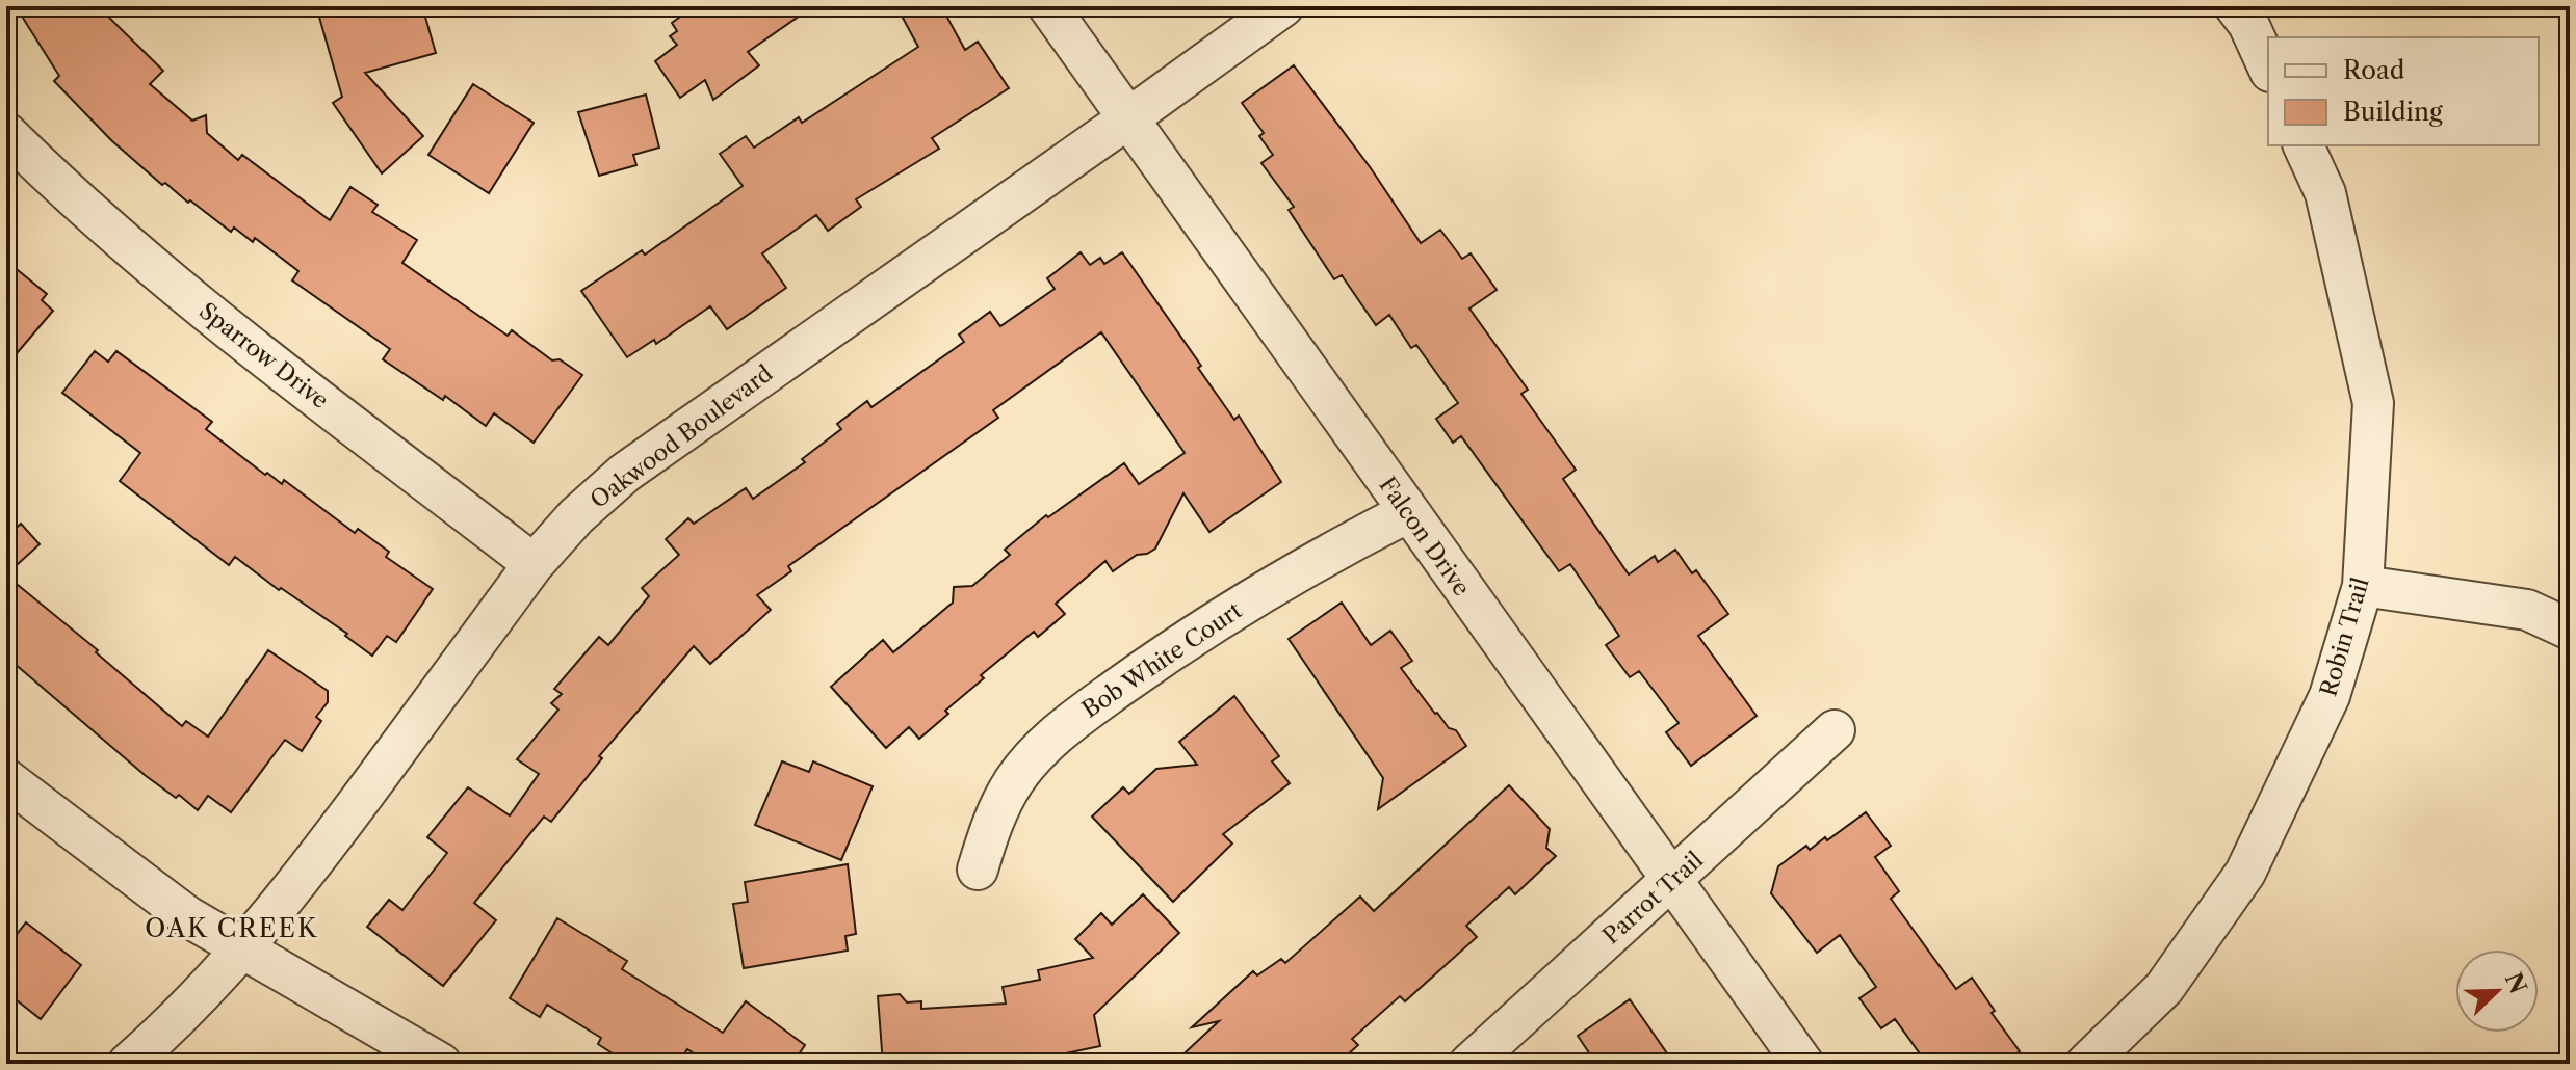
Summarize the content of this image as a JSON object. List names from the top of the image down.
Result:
{
  "streets": {
    "street": [
      "Sparrow Drive",
      "Oakwood Boulevard",
      "Falcon Drive",
      "Robin Trail",
      "Bob White Court",
      "Parrot Trail"
    ]
  },
  "crossings": [
    ["Sparrow Drive", "Oakwood Boulevard"],
    ["Oakwood Boulevard", "Falcon Drive"],
    ["Falcon Drive", "Bob White Court"],
    ["Falcon Drive", "Parrot Trail"]
  ],
  "districts": ["OAK CREEK"],
  "legend": ["Road", "Building"],
  "north": "top right"
}
